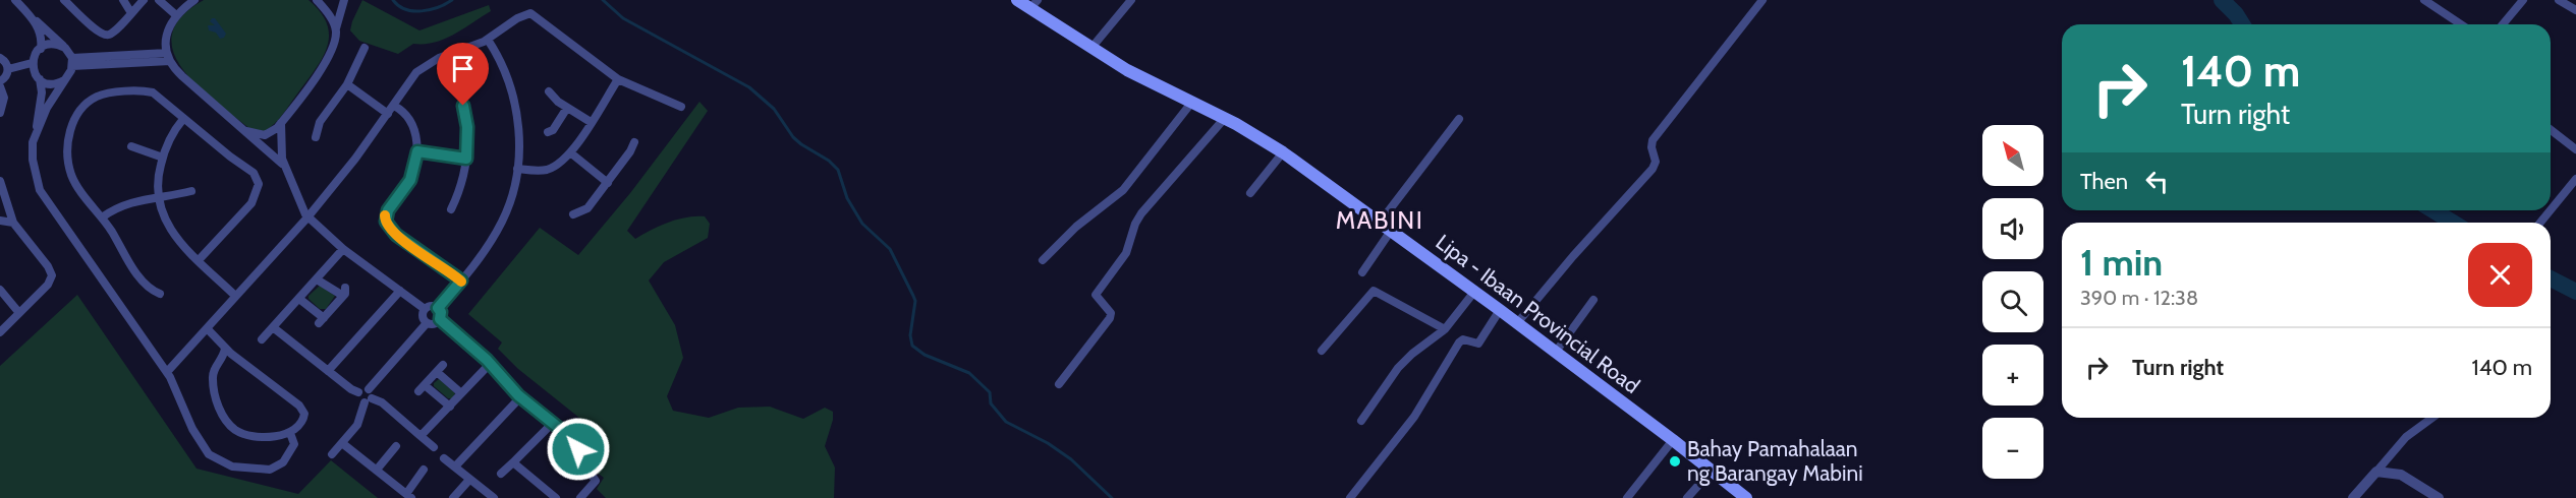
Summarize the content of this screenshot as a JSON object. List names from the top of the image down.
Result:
{
  "streets": {
    "main road": ["Lipa - Ibaan Provincial Road"]
  },
  "districts": ["MABINI"],
  "places": ["Bahay Pamahalaan ng Barangay Mabini"],
  "north": "top left",
  "page": {
    "turn": ["140 m", "Turn right"],
    "map_buttons": ["+", "−"],
    "then": "Then",
    "heading": ["1 min", "390 m · 12:38"],
    "list": [
      {
        "name": "Turn right",
        "value": "140 m"
      }
    ]
  }
}
